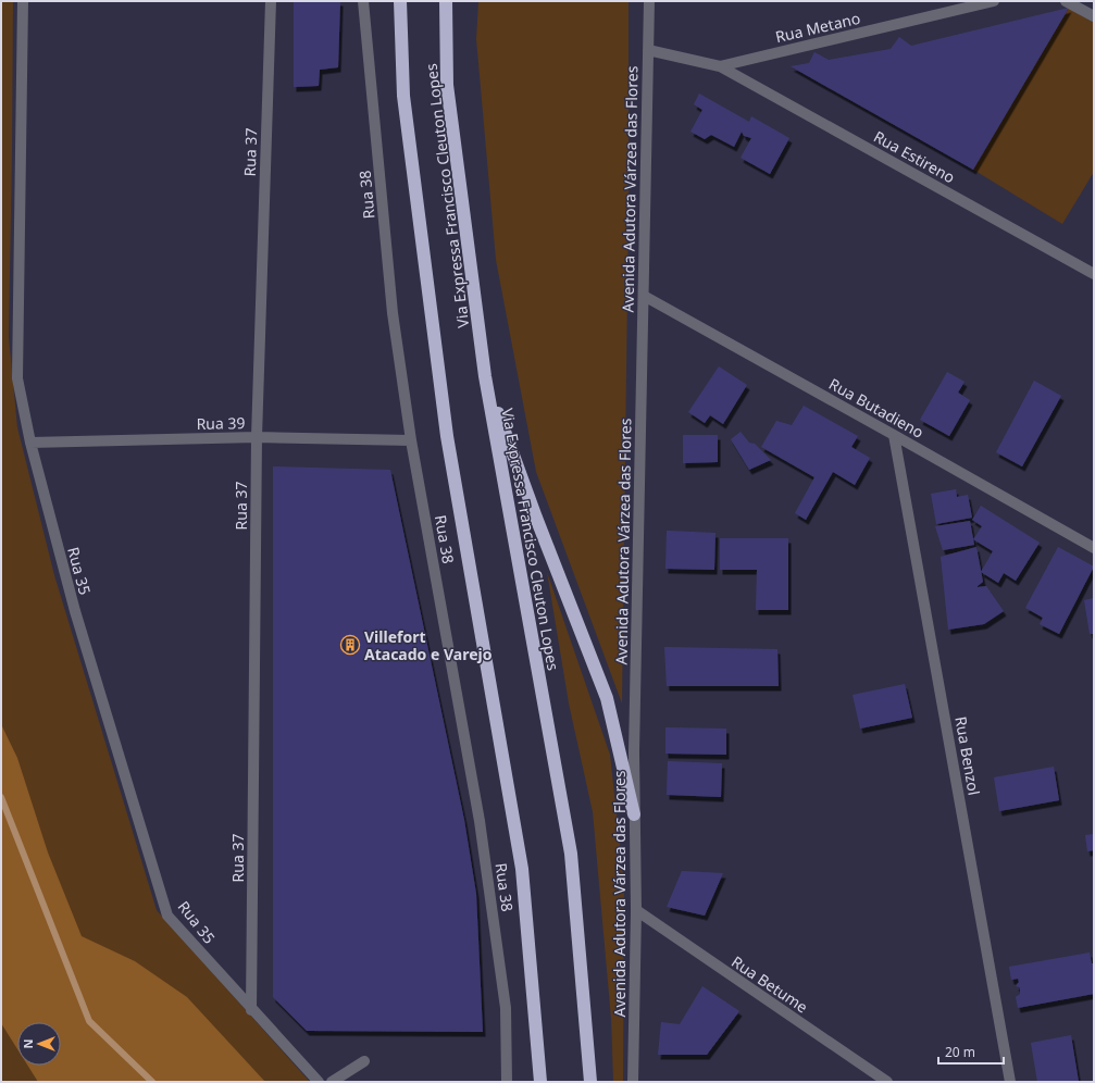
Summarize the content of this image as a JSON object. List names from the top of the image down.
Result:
{
  "streets": {
    "highway": ["Via Expressa Francisco Cleuton Lopes"],
    "street": [
      "Rua Metano",
      "Rua 37",
      "Rua Estireno",
      "Avenida Adutora Várzea das Flores",
      "Rua 38",
      "Rua Butadieno",
      "Rua 39",
      "Rua 35",
      "Rua Benzol",
      "Rua Betume"
    ]
  },
  "crossings": [
    ["Rua Metano", "Rua Estireno"],
    ["Rua Metano", "Avenida Adutora Várzea das Flores"],
    ["Rua 37", "Rua 39"],
    ["Rua 37", "Rua 35"],
    ["Avenida Adutora Várzea das Flores", "Rua Butadieno"],
    ["Avenida Adutora Várzea das Flores", "Rua Betume"],
    ["Rua 38", "Rua 39"],
    ["Rua Butadieno", "Rua Benzol"],
    ["Rua 39", "Rua 35"]
  ],
  "places": {
    "building": ["Villefort Atacado e Varejo"]
  },
  "scale_bar": "20 m",
  "north": "left"
}
